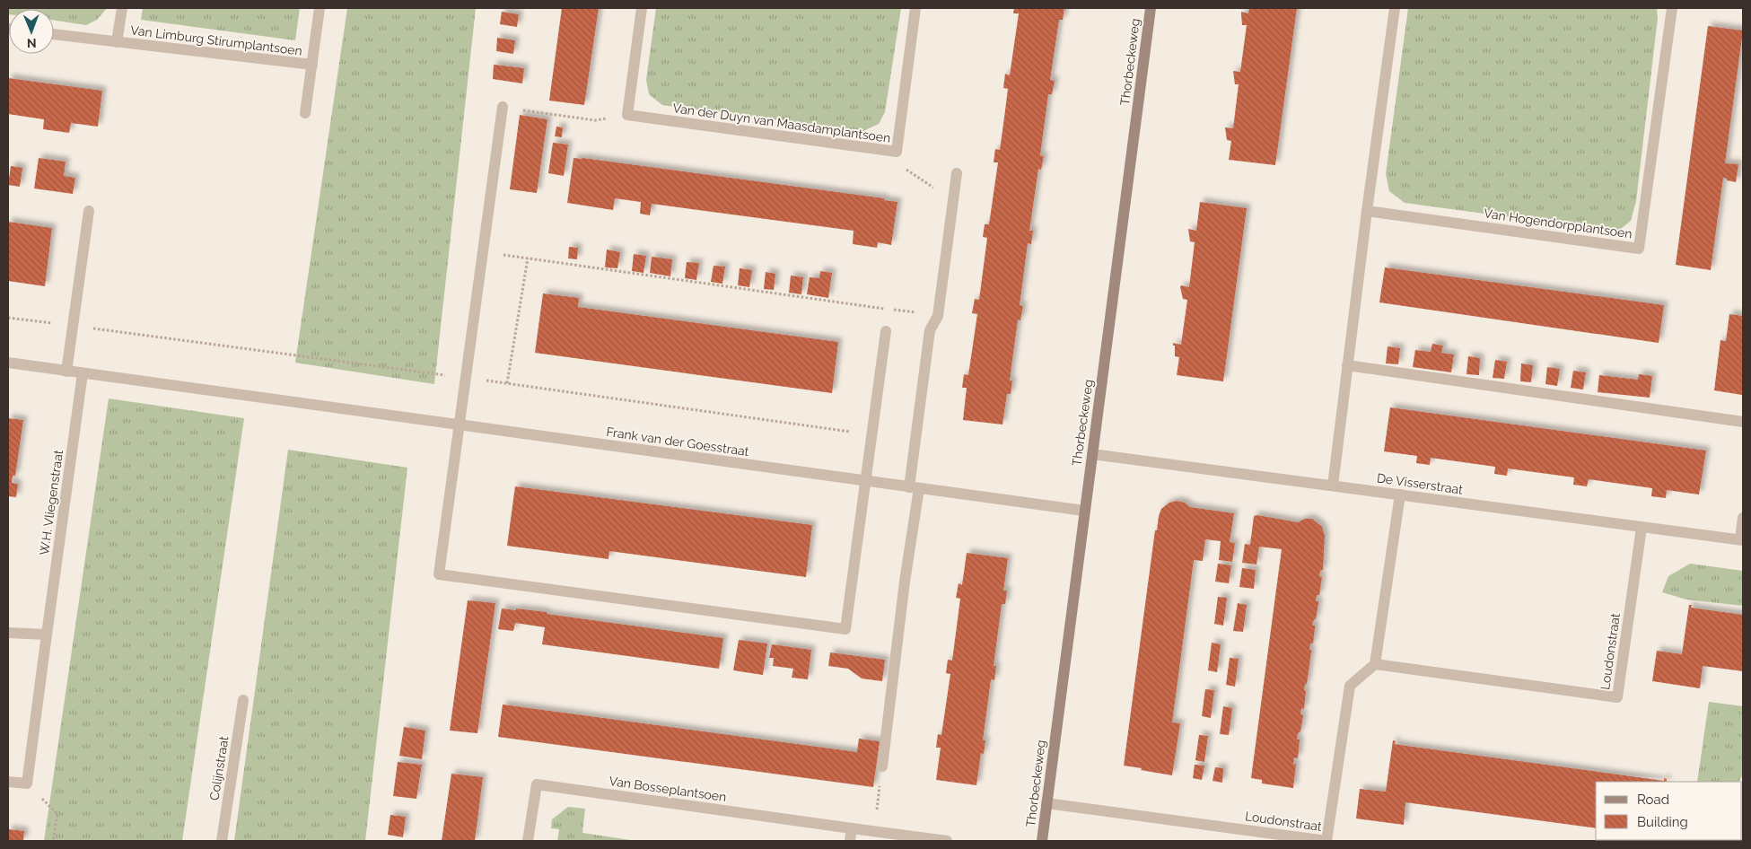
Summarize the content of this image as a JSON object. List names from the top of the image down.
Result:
{
  "streets": {
    "street": [
      "Van Limburg Stirumplantsoen",
      "Thorbeckeweg",
      "Van der Duyn van Maasdamplantsoen",
      "Van Hogendorpplantsoen",
      "Frank van der Goesstraat",
      "De Visserstraat",
      "W.H. Vliegenstraat",
      "Loudonstraat",
      "Colijnstraat",
      "Van Bosseplantsoen"
    ]
  },
  "crossings": [
    ["Thorbeckeweg", "Frank van der Goesstraat"],
    ["Thorbeckeweg", "De Visserstraat"],
    ["Thorbeckeweg", "Loudonstraat"],
    ["Frank van der Goesstraat", "W.H. Vliegenstraat"],
    ["De Visserstraat", "Loudonstraat"]
  ],
  "legend": ["Road", "Building"],
  "north": "bottom"
}
